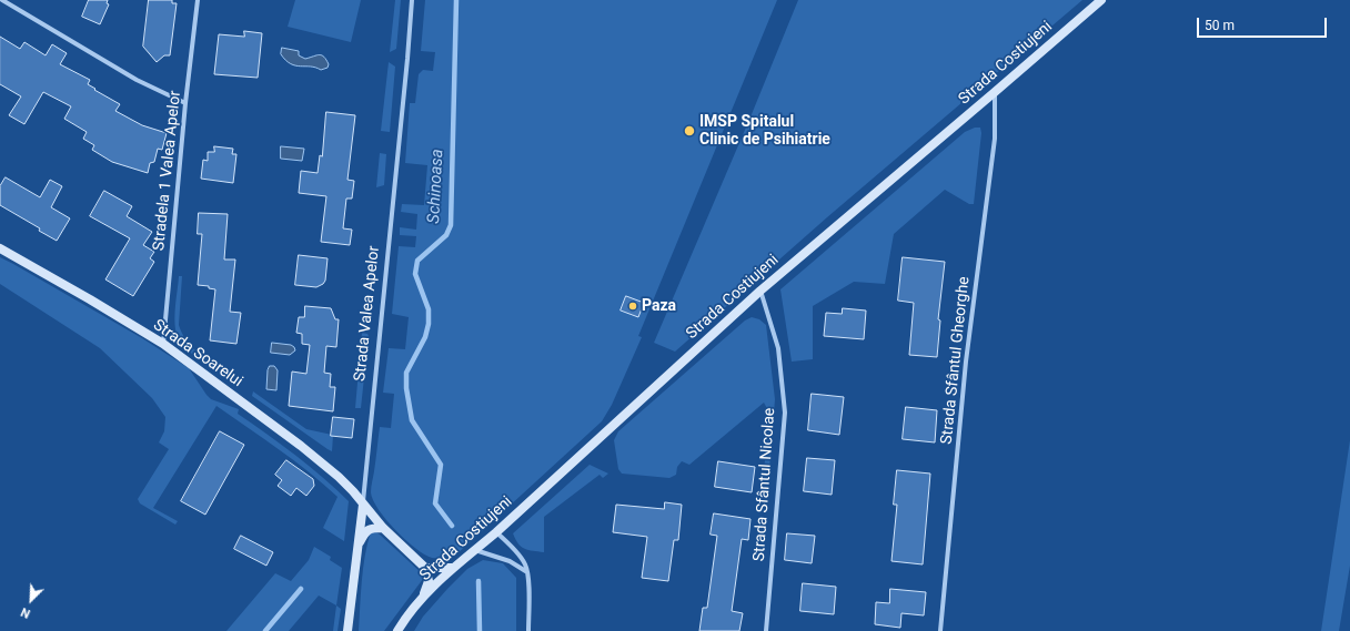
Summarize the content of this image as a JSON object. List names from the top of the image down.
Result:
{
  "streets": {
    "street": [
      "Strada Costiujeni",
      "Stradela 1 Valea Apelor",
      "Strada Valea Apelor",
      "Strada Soarelui",
      "Strada Sfântul Gheorghe",
      "Strada Sfântul Nicolae"
    ]
  },
  "crossings": [
    ["Strada Costiujeni", "Strada Sfântul Gheorghe"],
    ["Strada Costiujeni", "Strada Sfântul Nicolae"],
    ["Stradela 1 Valea Apelor", "Strada Soarelui"],
    ["Strada Valea Apelor", "Strada Soarelui"]
  ],
  "water": ["Schinoasa"],
  "places": ["IMSP Spitalul Clinic de Psihiatrie", "Paza"],
  "scale_bar": "50 m",
  "north": "bottom left"
}
